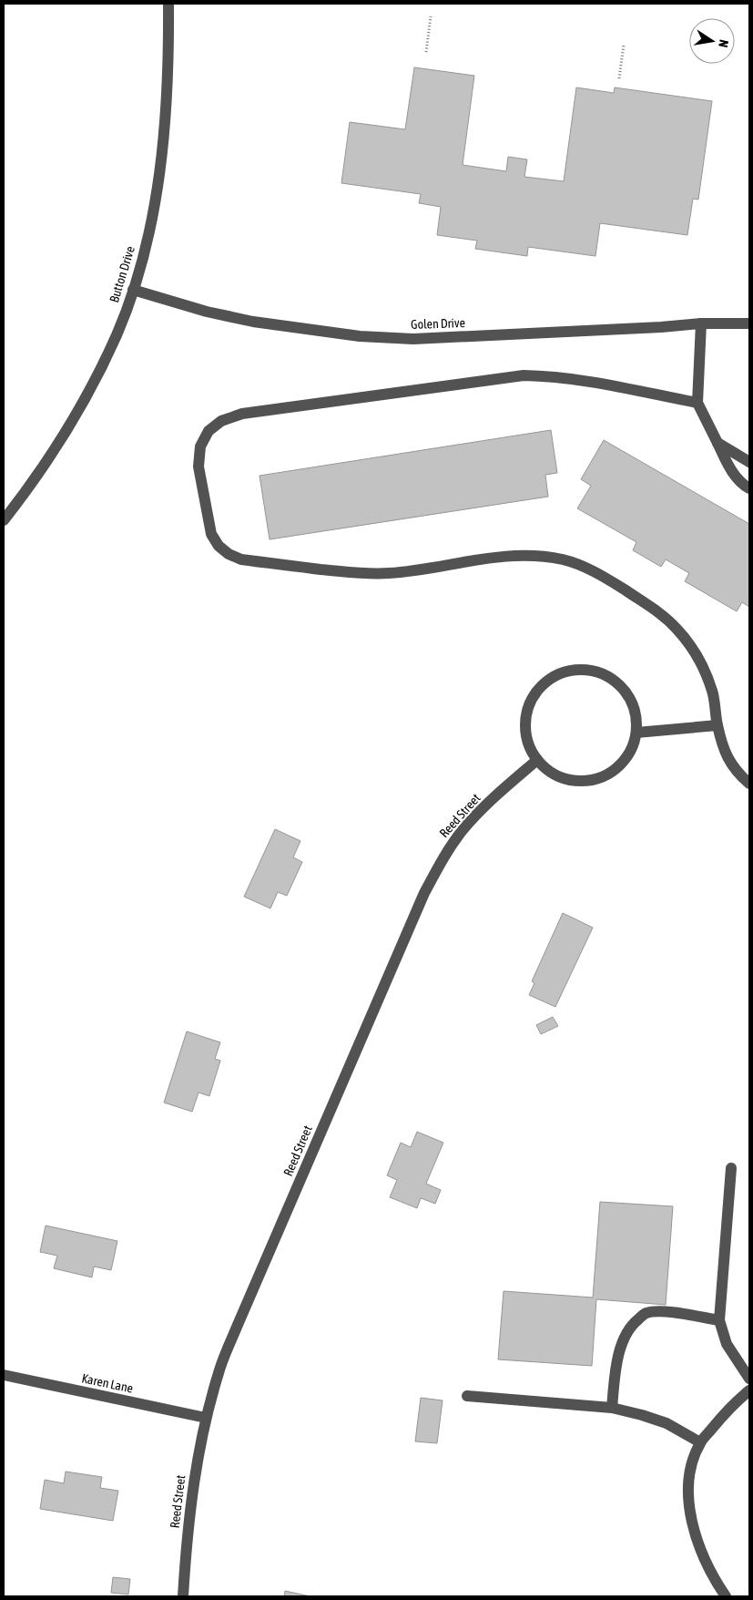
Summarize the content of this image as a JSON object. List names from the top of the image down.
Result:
{
  "streets": {
    "street": [
      "Button Drive",
      "Golen Drive",
      "Reed Street",
      "Karen Lane"
    ]
  },
  "crossings": [
    ["Button Drive", "Golen Drive"],
    ["Reed Street", "Karen Lane"]
  ],
  "north": "right"
}
